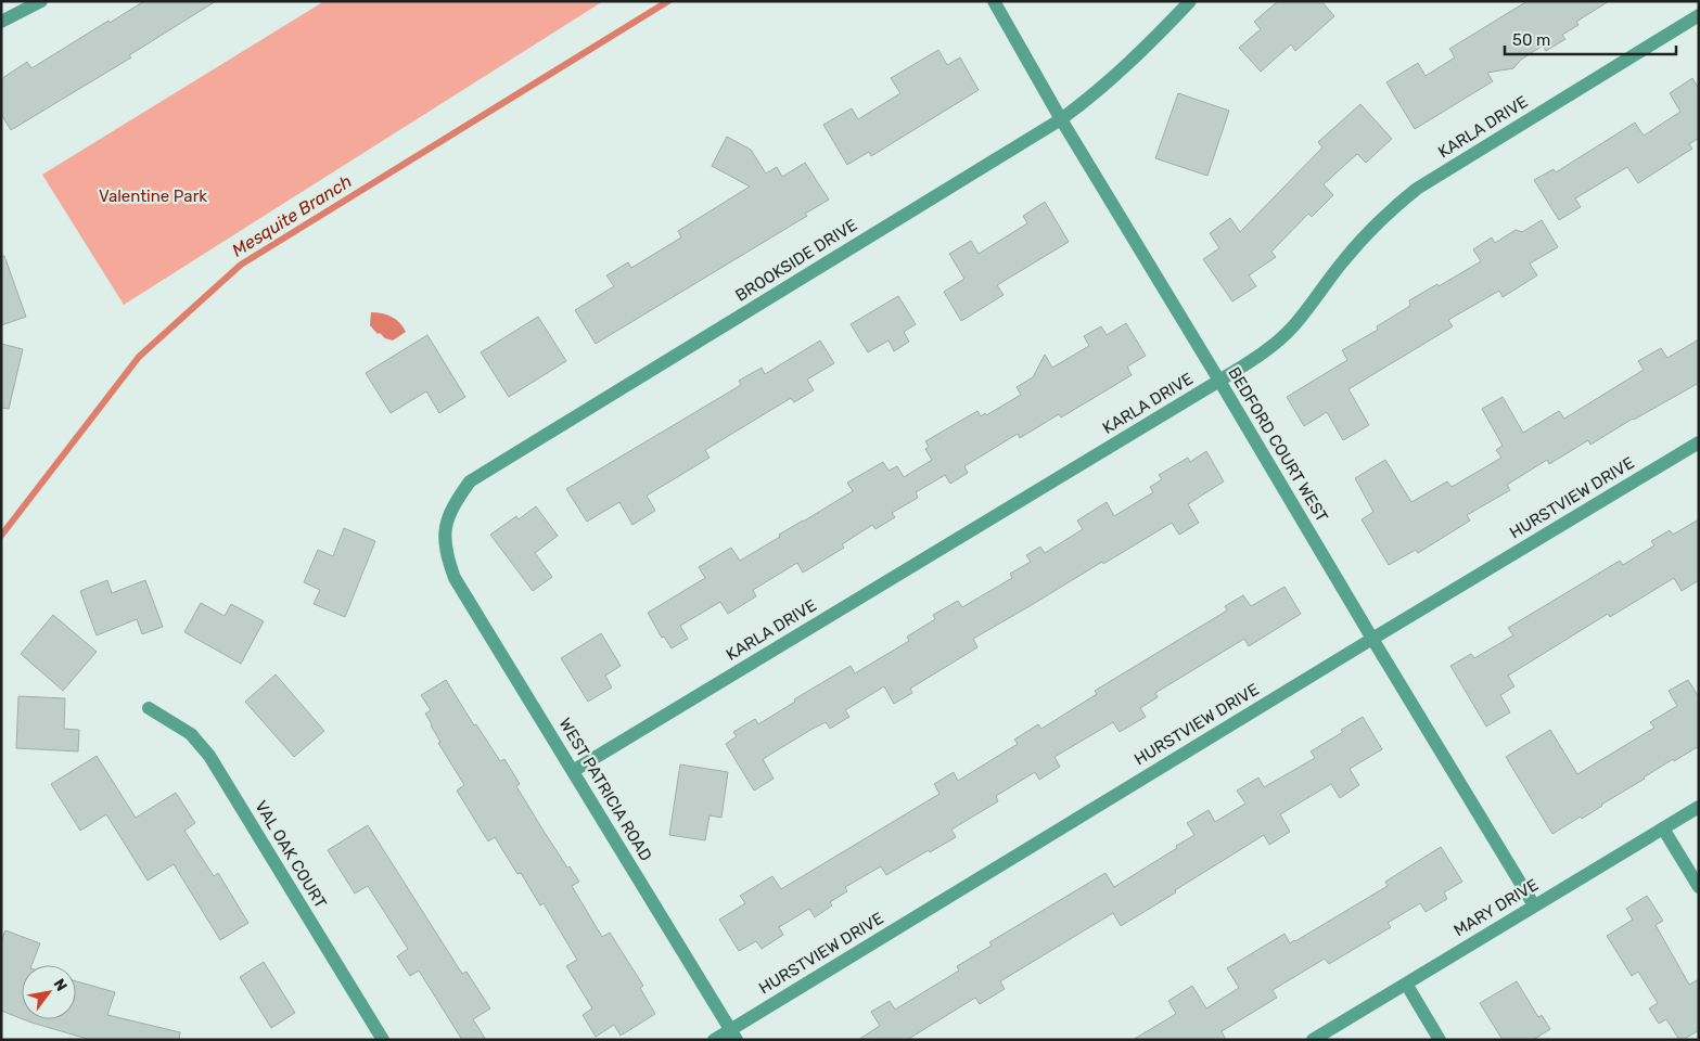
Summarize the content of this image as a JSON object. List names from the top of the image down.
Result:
{
  "streets": {
    "street": [
      "KARLA DRIVE",
      "BROOKSIDE DRIVE",
      "BEDFORD COURT WEST",
      "HURSTVIEW DRIVE",
      "WEST PATRICIA ROAD",
      "VAL OAK COURT",
      "MARY DRIVE"
    ]
  },
  "crossings": [
    ["KARLA DRIVE", "BEDFORD COURT WEST"],
    ["KARLA DRIVE", "WEST PATRICIA ROAD"],
    ["BROOKSIDE DRIVE", "BEDFORD COURT WEST"],
    ["BROOKSIDE DRIVE", "WEST PATRICIA ROAD"],
    ["BEDFORD COURT WEST", "HURSTVIEW DRIVE"],
    ["BEDFORD COURT WEST", "MARY DRIVE"],
    ["HURSTVIEW DRIVE", "WEST PATRICIA ROAD"]
  ],
  "water": ["Mesquite Branch"],
  "parks": ["Valentine Park"],
  "scale_bar": "50 m",
  "north": "top right"
}
